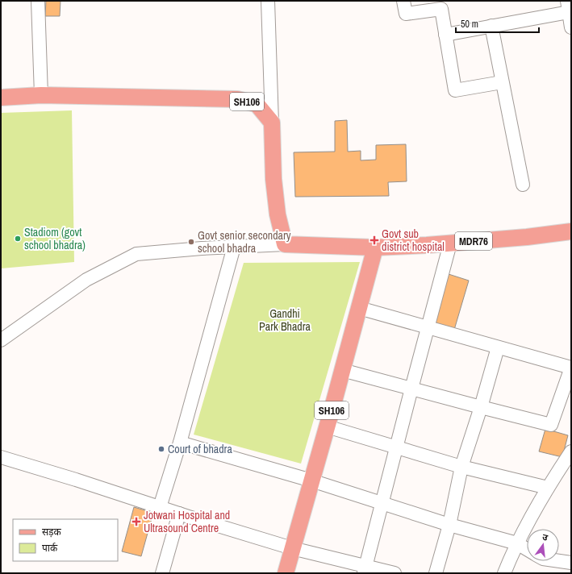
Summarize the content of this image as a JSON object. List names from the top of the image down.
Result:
{
  "streets": {
    "main road": ["SH106", "MDR76"]
  },
  "crossings": [
    ["SH106", "MDR76"]
  ],
  "parks": ["Gandhi Park Bhadra"],
  "places": {
    "other": ["Stadiom (govt school bhadra)", "Govt senior secondary school bhadra", "Court of bhadra"],
    "health": ["Govt sub district hospital", "Jotwani Hospital and Ultrasound Centre"]
  },
  "legend": ["सड़क", "पार्क"],
  "scale_bar": "50 m",
  "north": "top"
}
